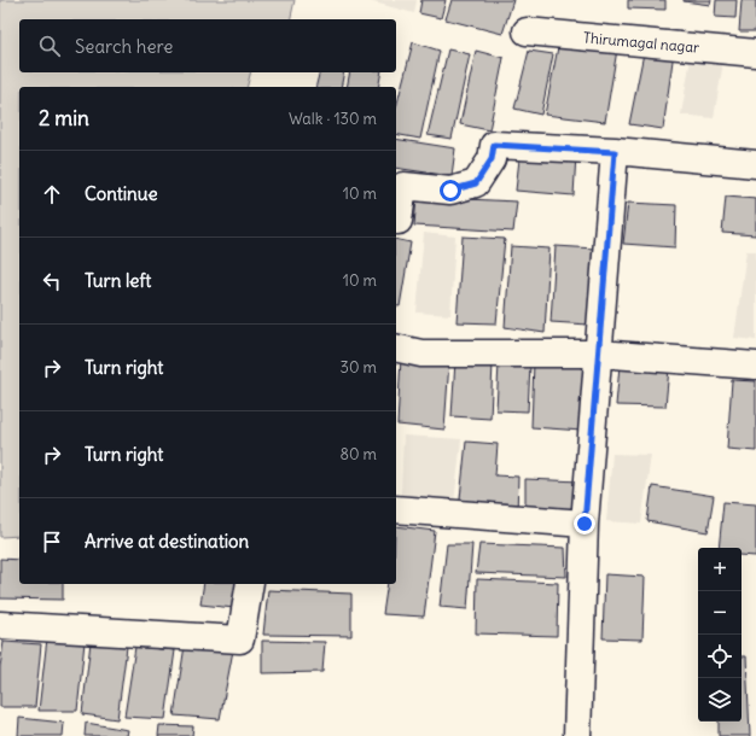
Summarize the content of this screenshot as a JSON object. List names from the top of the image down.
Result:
{
  "streets": {
    "street": ["Thirumagal nagar"]
  },
  "page": {
    "search": "Search here",
    "heading": ["2 min", "Walk · 130 m"],
    "list": [
      ["Continue", "10 m"],
      ["Turn left", "10 m"],
      ["Turn right", "30 m"],
      ["Turn right", "80 m"],
      "Arrive at destination"
    ],
    "map_buttons": ["+", "−"]
  }
}
